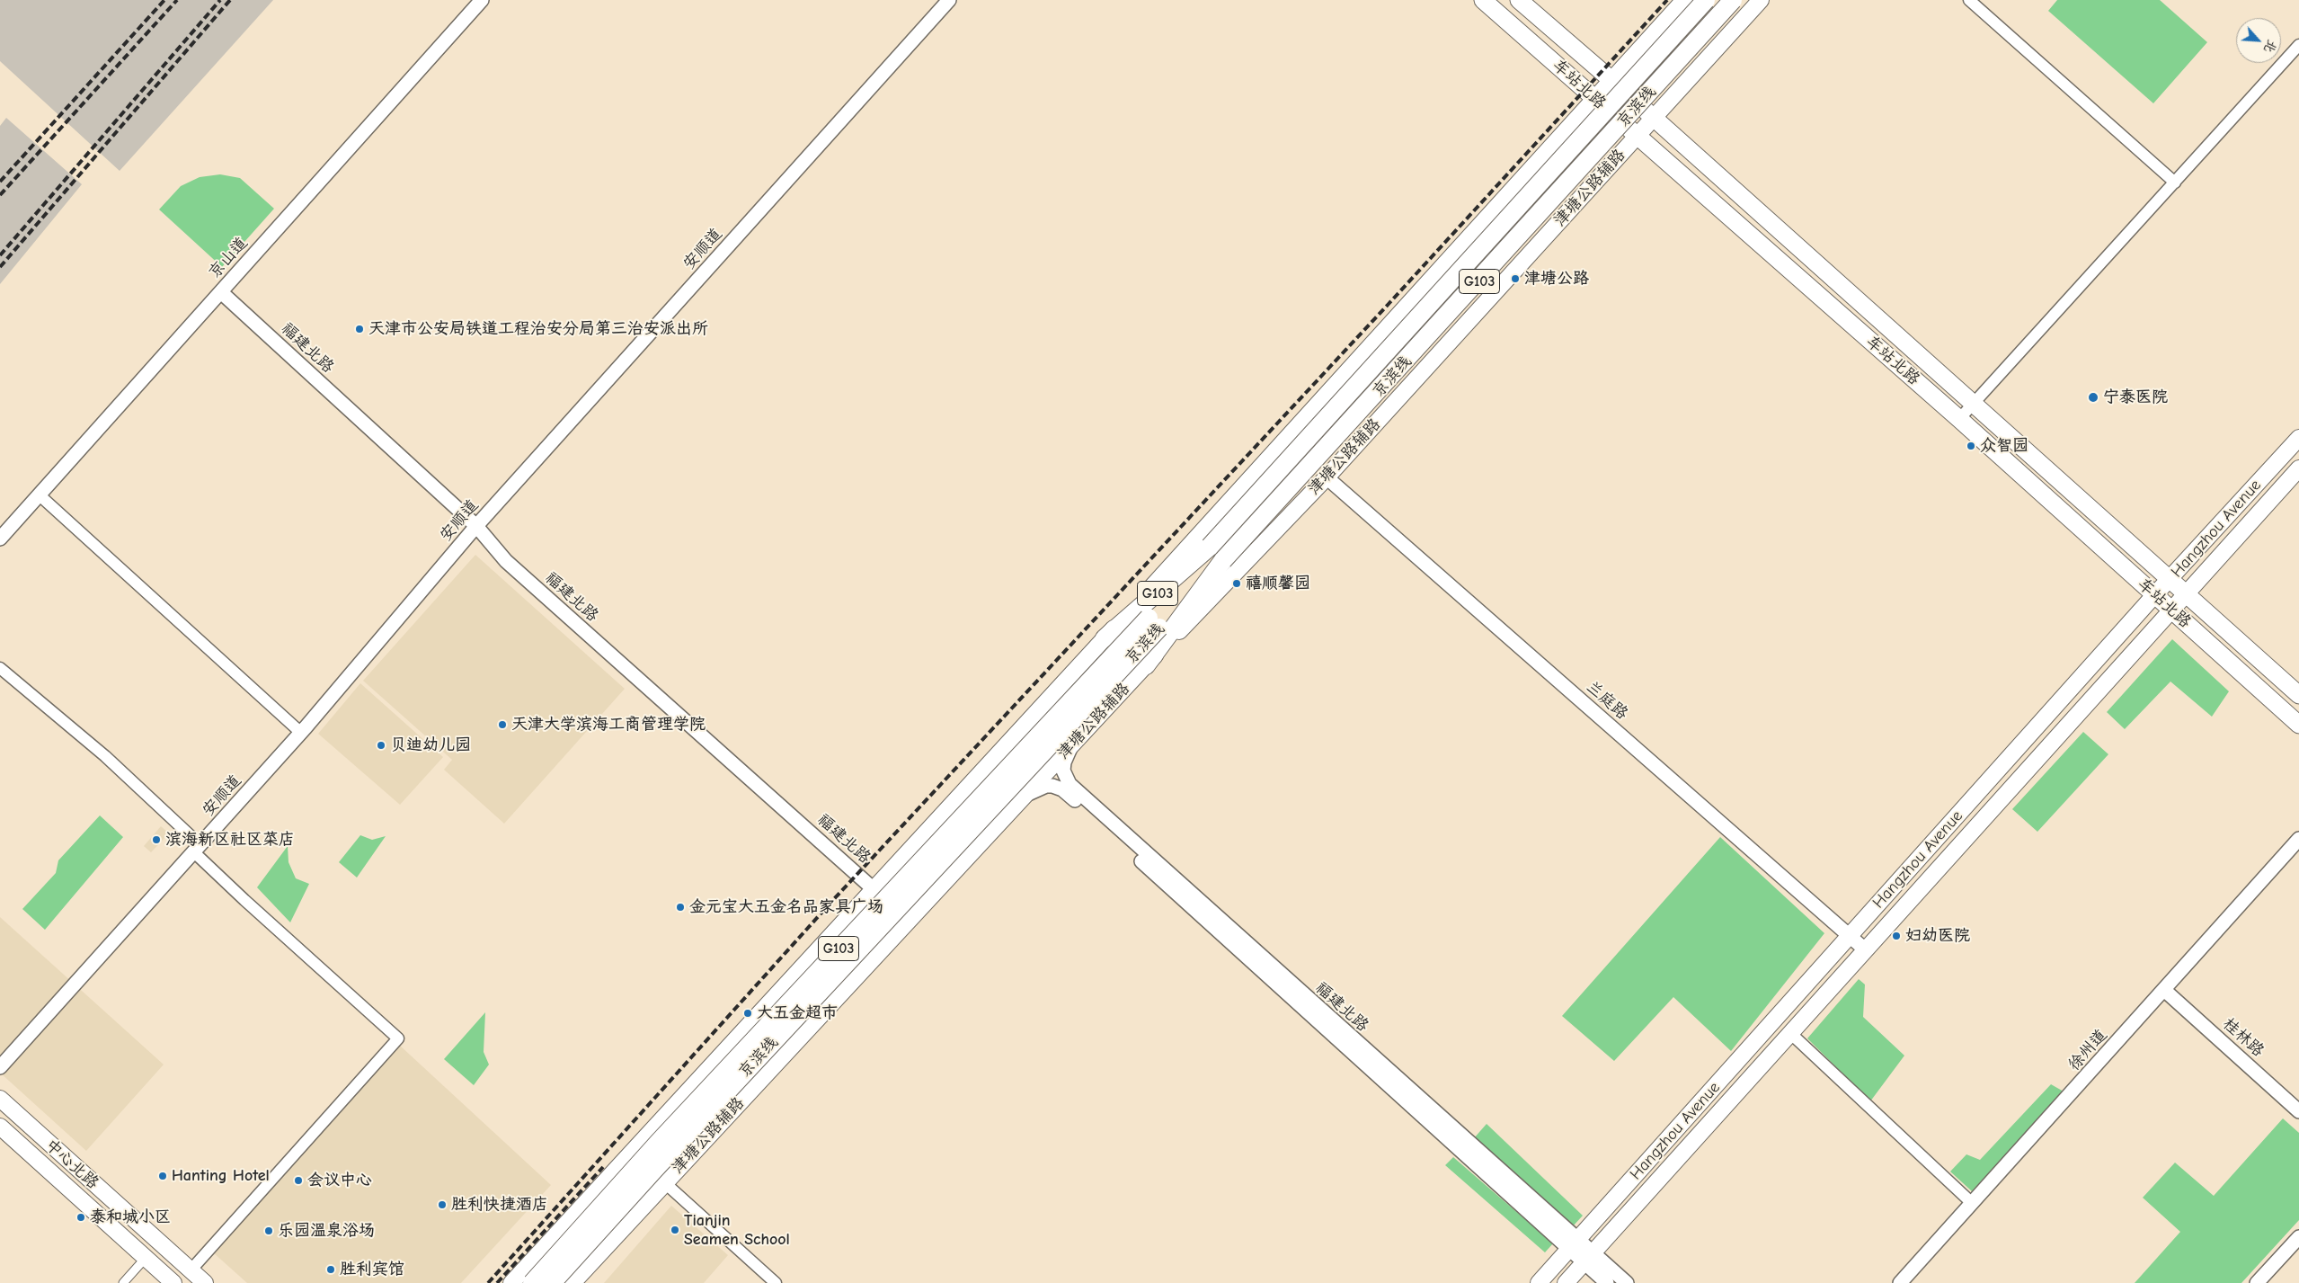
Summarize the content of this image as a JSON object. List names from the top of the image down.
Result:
{
  "streets": {
    "highway": ["京滨线", "G103"],
    "main road": [
      "车站北路",
      "津塘公路辅路",
      "Hangzhou Avenue",
      "中心北路"
    ],
    "street": [
      "安顺道",
      "京山道",
      "福建北路",
      "兰庭路",
      "桂林路",
      "徐州道"
    ]
  },
  "crossings": [
    ["车站北路", "津塘公路辅路"],
    ["车站北路", "G103"],
    ["车站北路", "Hangzhou Avenue"],
    ["京滨线", "G103"],
    ["津塘公路辅路", "福建北路"],
    ["津塘公路辅路", "兰庭路"],
    ["安顺道", "福建北路"],
    ["京山道", "福建北路"],
    ["G103", "福建北路"],
    ["福建北路", "Hangzhou Avenue"],
    ["Hangzhou Avenue", "兰庭路"],
    ["桂林路", "徐州道"]
  ],
  "places": [
    "津塘公路",
    "天津市公安局铁道工程治安分局第三治安派出所",
    "宁泰医院",
    "众智园",
    "禧顺馨园",
    "天津大学滨海工商管理学院",
    "贝迪幼儿园",
    "滨海新区社区菜店",
    "金元宝大五金名品家具广场",
    "妇幼医院",
    "大五金超市",
    "Hanting Hotel",
    "会议中心",
    "胜利快捷酒店",
    "泰和城小区",
    "Tianjin Seamen School",
    "乐园温泉浴场",
    "胜利宾馆"
  ],
  "north": "bottom right"
}
